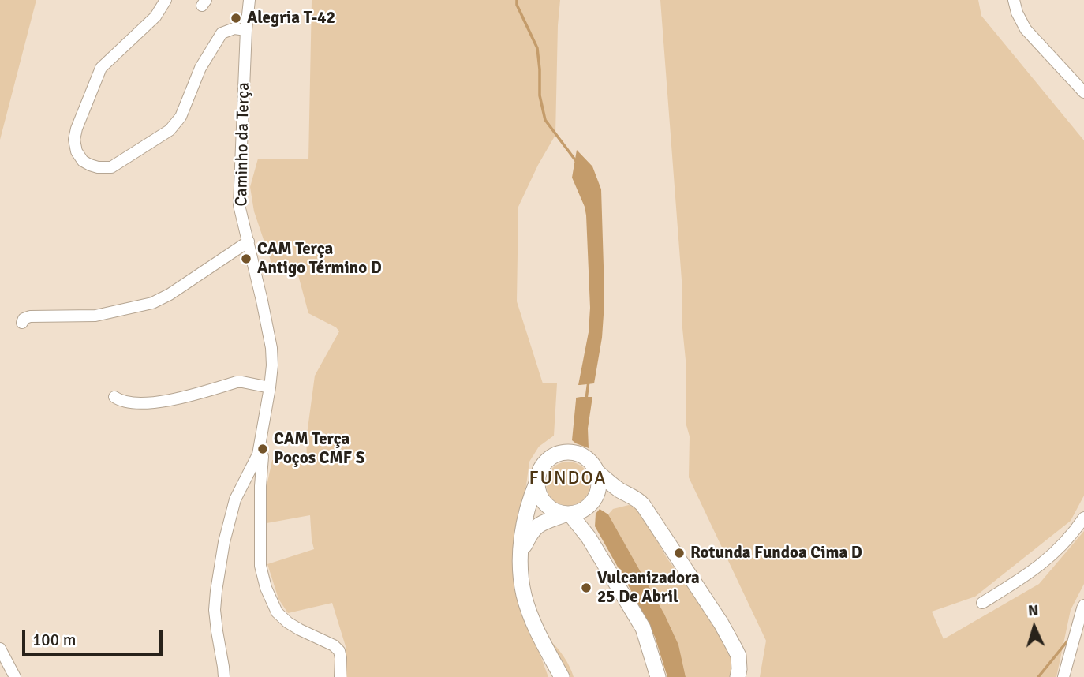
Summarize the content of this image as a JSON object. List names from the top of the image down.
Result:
{
  "streets": {
    "street": ["Caminho da Terça"]
  },
  "districts": ["FUNDOA"],
  "places": [
    "Alegria T-42",
    "CAM Terça Antigo Término D",
    "CAM Terça Poços CMF S",
    "Rotunda Fundoa Cima D",
    "Vulcanizadora 25 De Abril"
  ],
  "scale_bar": "100 m",
  "north": "top"
}
